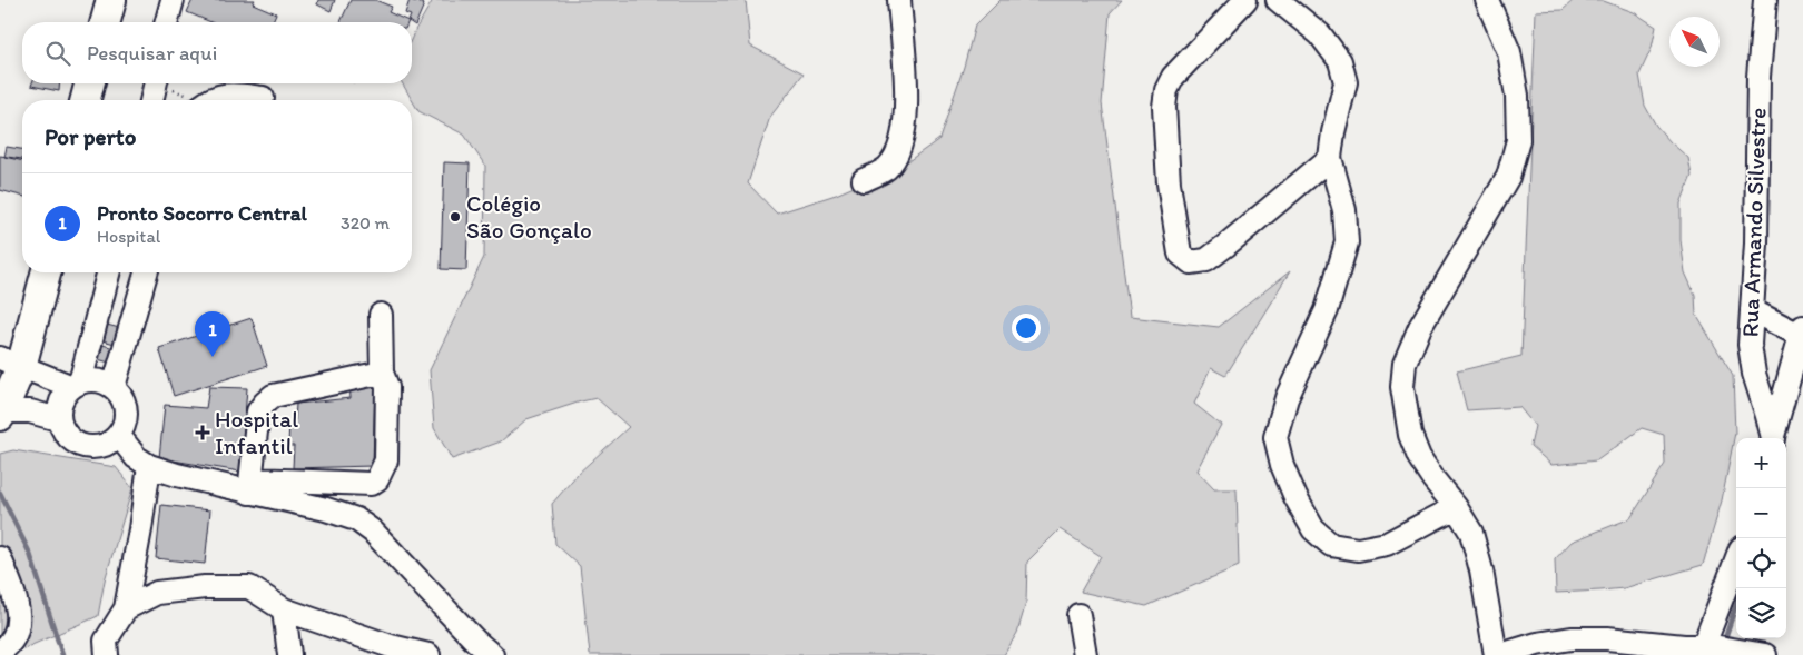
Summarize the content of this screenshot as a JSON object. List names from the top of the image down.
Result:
{
  "streets": {
    "street": ["Rua Armando Silvestre"]
  },
  "places": {
    "other": ["Colégio São Gonçalo"],
    "health": ["Hospital Infantil"]
  },
  "north": "top left",
  "page": {
    "search": "Pesquisar aqui",
    "heading": "Por perto",
    "list": [
      {
        "mark": "1",
        "name": "Pronto Socorro Central",
        "note": "Hospital",
        "value": "320 m"
      }
    ],
    "pins": "1",
    "map_buttons": ["+", "−"]
  }
}
